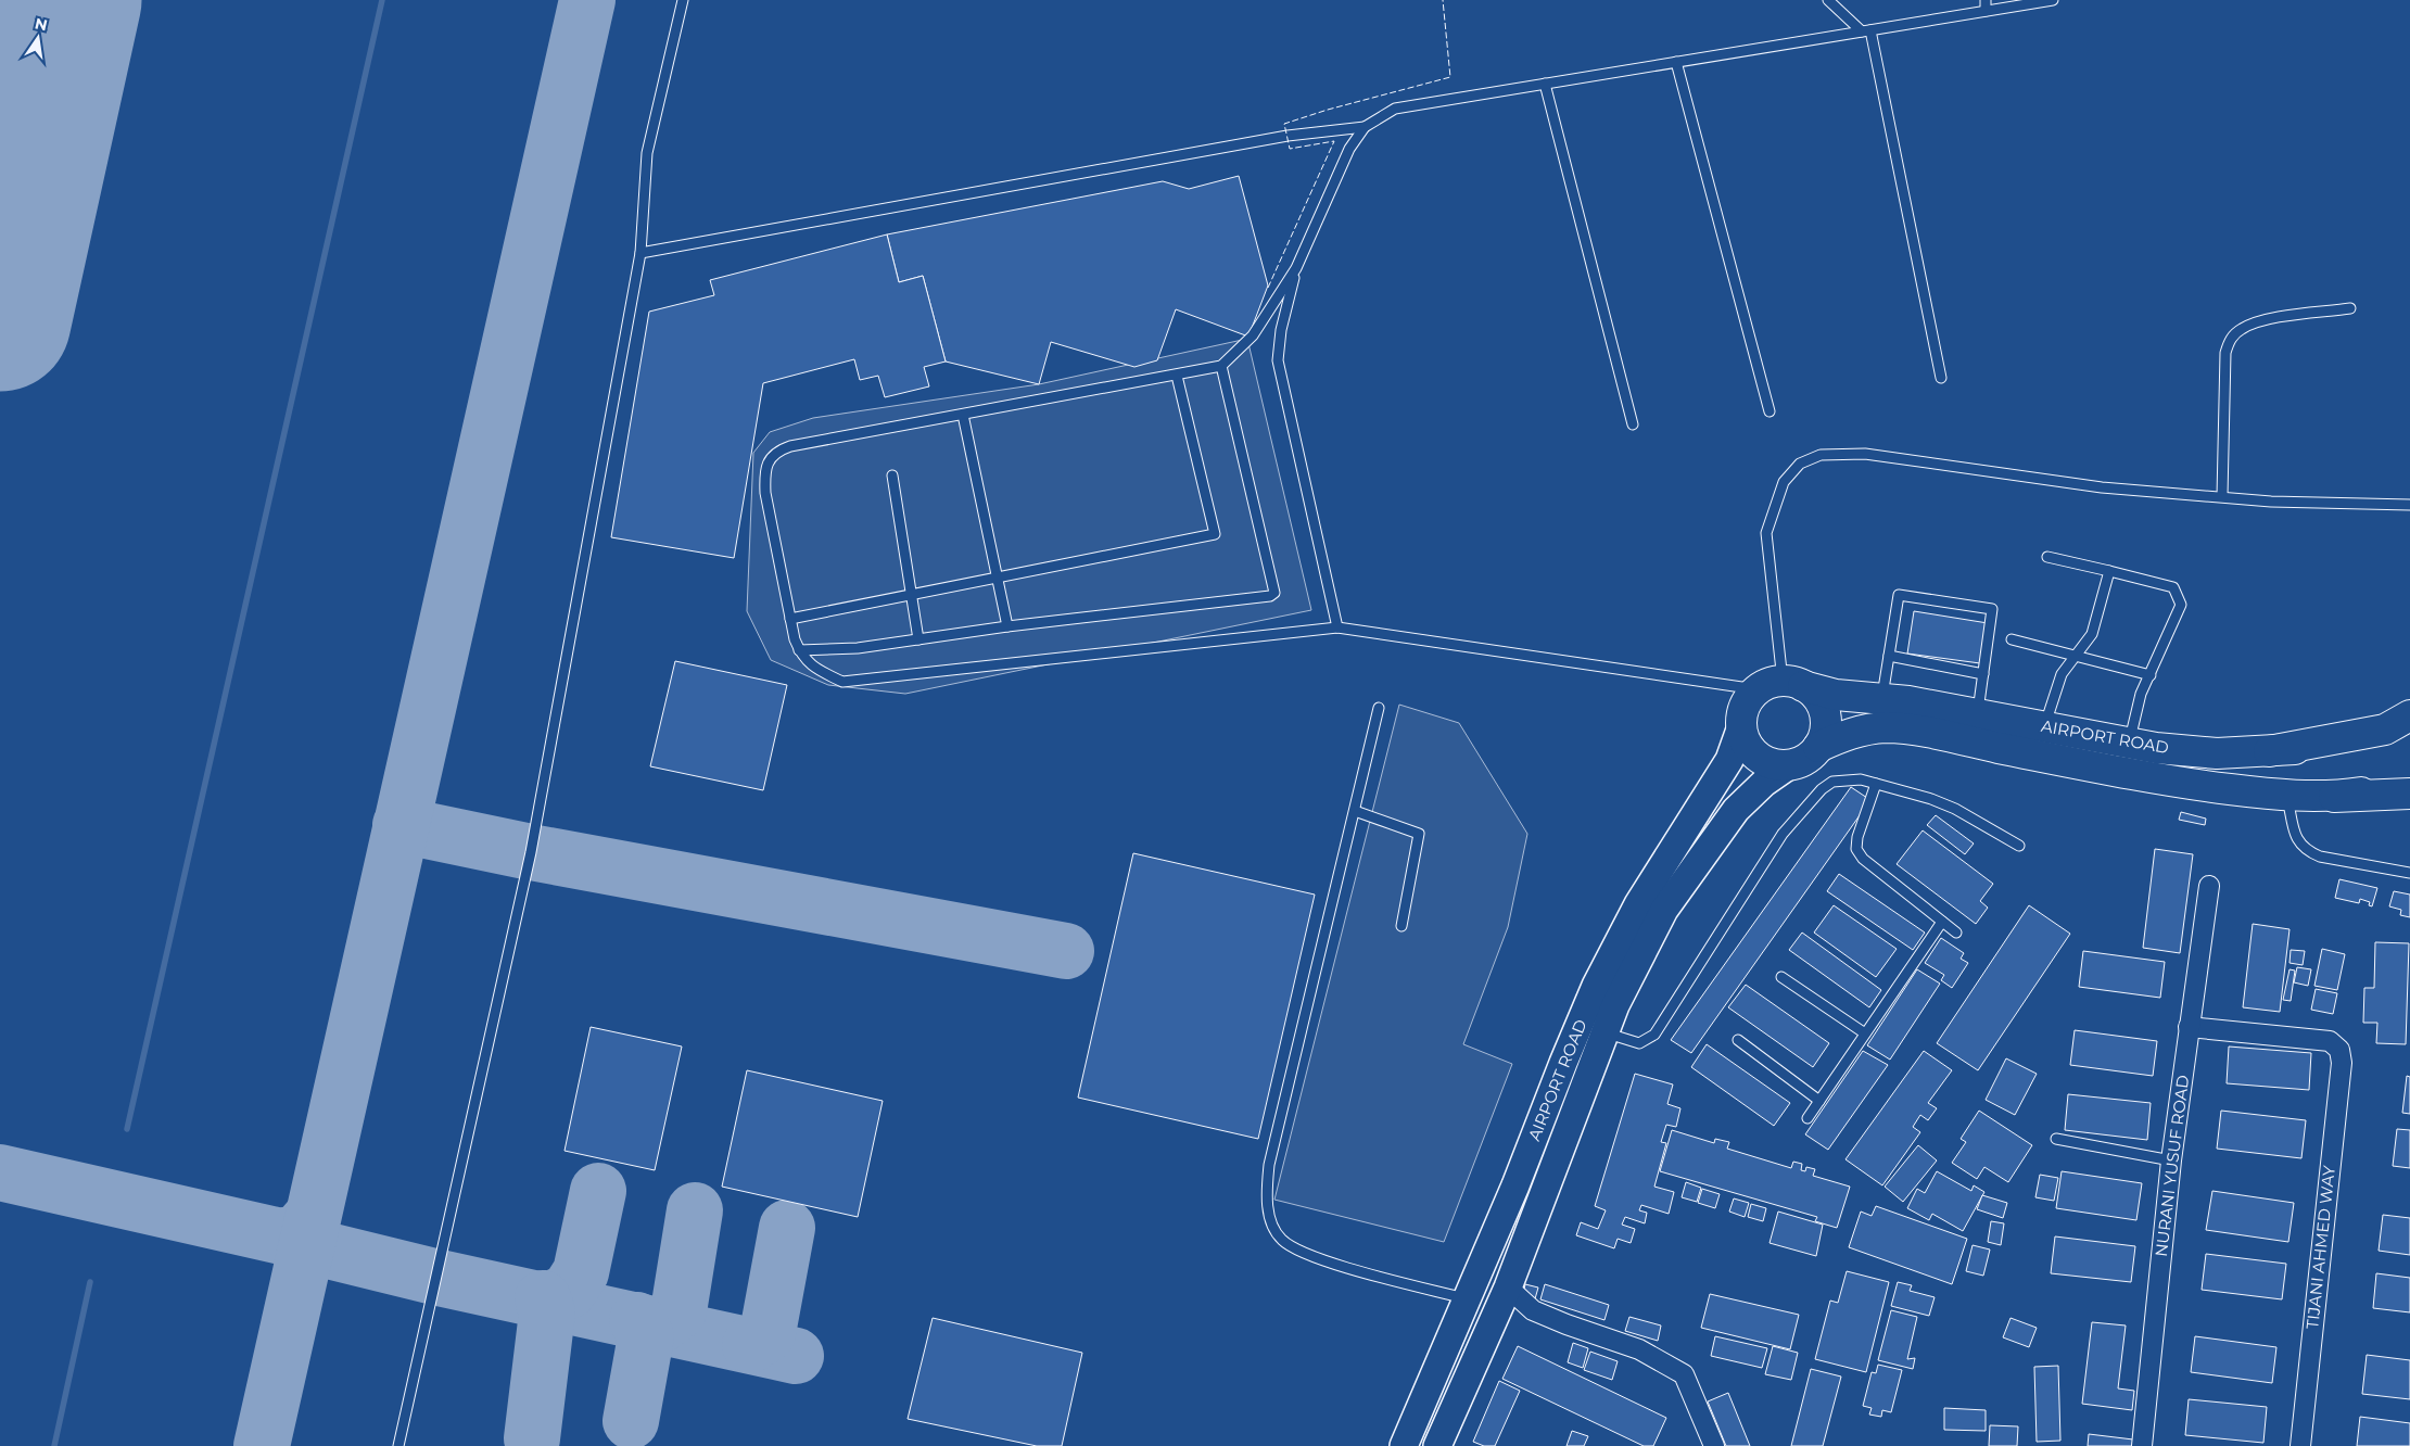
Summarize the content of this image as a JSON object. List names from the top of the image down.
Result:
{
  "streets": {
    "main road": ["AIRPORT ROAD"],
    "street": ["NURANI YUSUF ROAD", "TIJANI AHMED WAY"]
  },
  "crossings": [
    ["NURANI YUSUF ROAD", "TIJANI AHMED WAY"]
  ],
  "north": "top"
}
